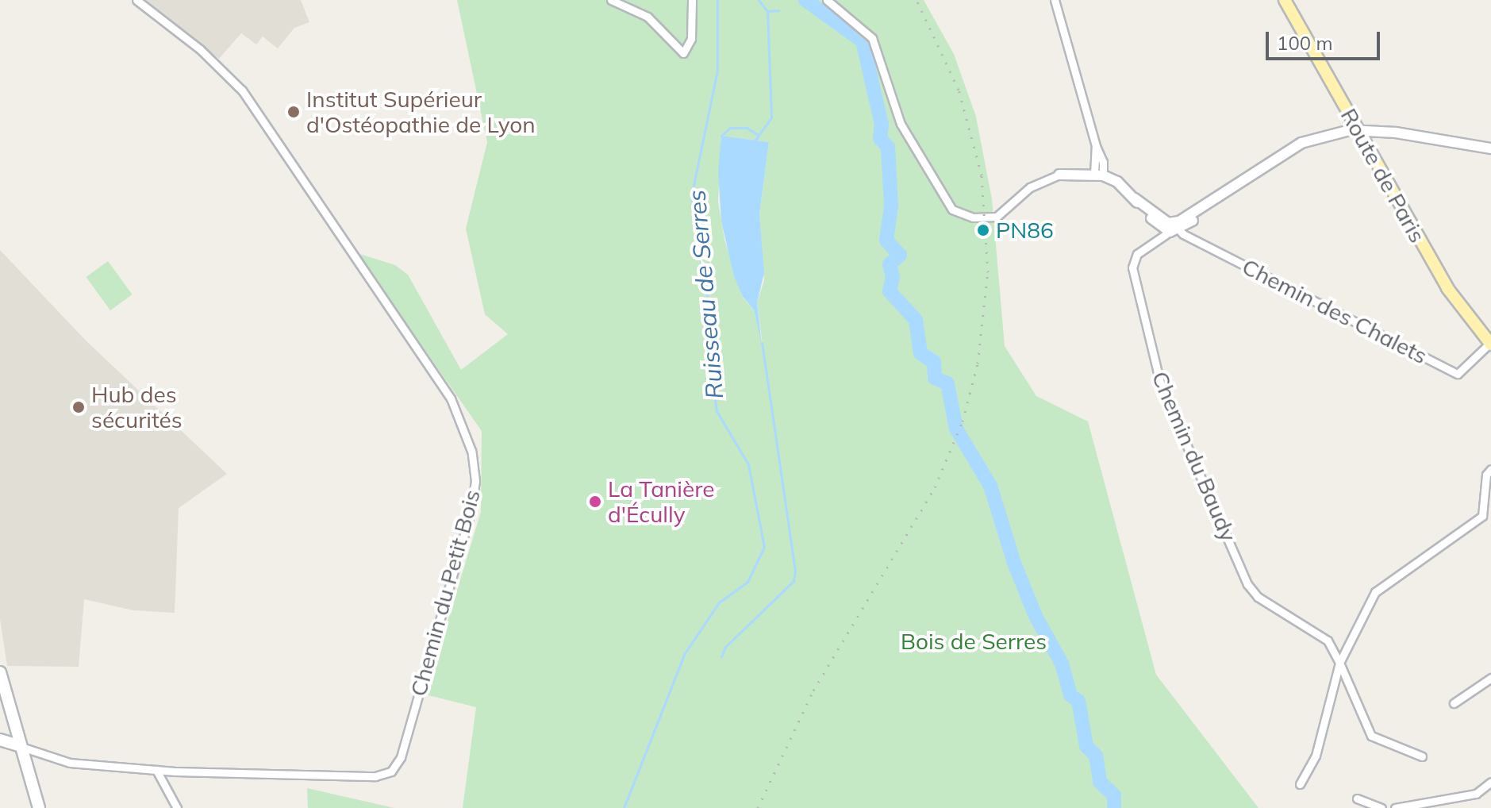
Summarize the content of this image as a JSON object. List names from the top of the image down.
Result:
{
  "streets": {
    "main road": ["Route de Paris"],
    "street": ["Chemin des Chalets", "Chemin du Baudy", "Chemin du Petit Bois"]
  },
  "crossings": [
    ["Route de Paris", "Chemin des Chalets"],
    ["Chemin des Chalets", "Chemin du Baudy"]
  ],
  "water": ["Ruisseau de Serres"],
  "parks": ["Bois de Serres"],
  "places": [
    "Institut Supérieur d'Ostéopathie de Lyon",
    "PN86",
    "Hub des sécurités",
    "La Tanière d'Écully"
  ],
  "scale_bar": "100 m"
}
